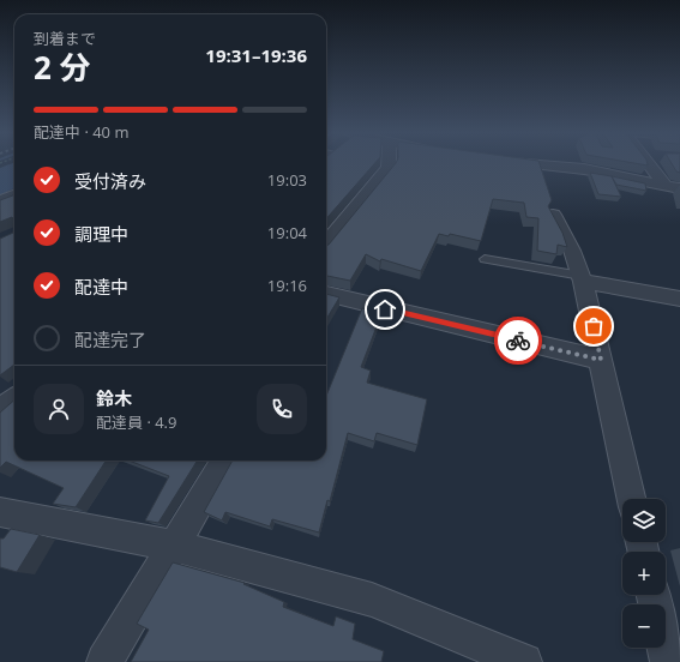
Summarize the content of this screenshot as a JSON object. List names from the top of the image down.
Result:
{
  "page": {
    "heading": ["2 分", "到着まで", "19:31–19:36"],
    "panel": ["鈴木", "配達員 · 4.9"],
    "bar": "配達中 · 40 m",
    "list": [
      ["受付済み", "19:03"],
      ["調理中", "19:04"],
      ["配達中", "19:16"],
      "配達完了"
    ],
    "map_buttons": ["+", "−"]
  }
}
